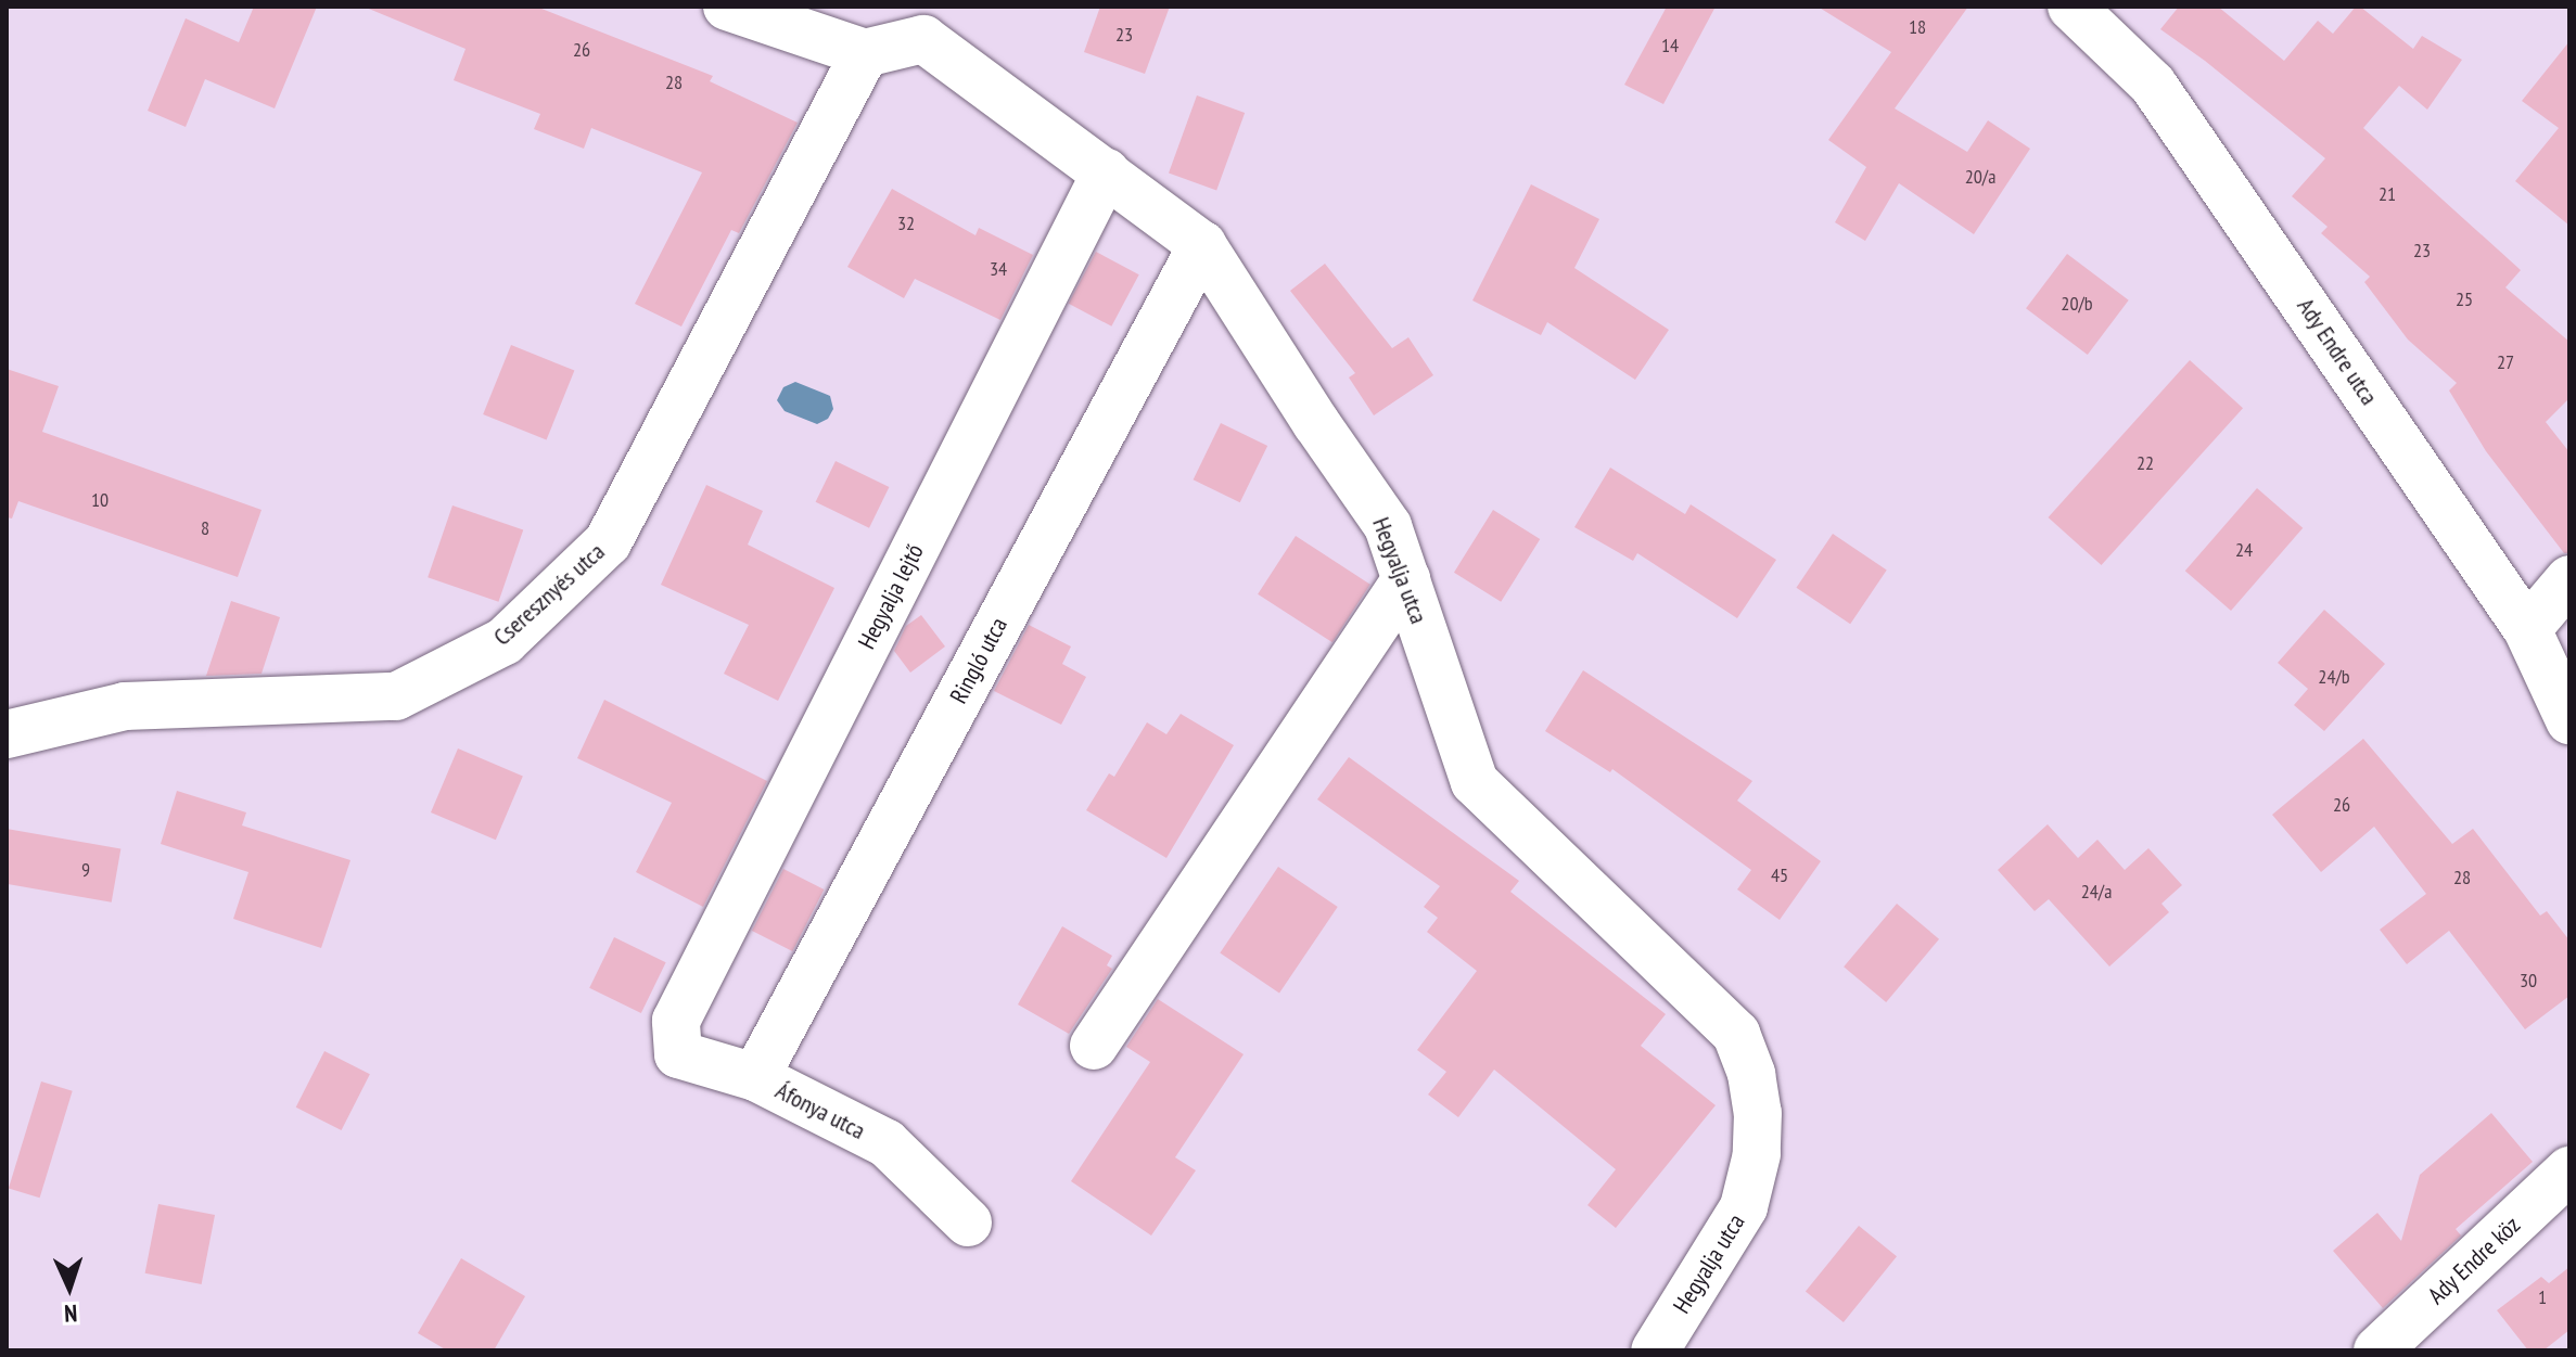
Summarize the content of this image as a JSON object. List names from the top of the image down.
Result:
{
  "streets": {
    "street": [
      "Ady Endre utca",
      "Hegyalja utca",
      "Cseresznyés utca",
      "Hegyalja lejtő",
      "Ringló utca",
      "Áfonya utca",
      "Ady Endre köz"
    ]
  },
  "crossings": [
    ["Hegyalja utca", "Cseresznyés utca"],
    ["Hegyalja utca", "Hegyalja lejtő"],
    ["Hegyalja utca", "Ringló utca"],
    ["Hegyalja lejtő", "Áfonya utca"],
    ["Ringló utca", "Áfonya utca"]
  ],
  "house_numbers": [
    "18",
    "23",
    "14",
    "26",
    "28",
    "20/a",
    "21",
    "32",
    "23",
    "34",
    "25",
    "20/b",
    "27",
    "22",
    "10",
    "8",
    "24",
    "24/b",
    "26",
    "9",
    "45",
    "28",
    "24/a",
    "30",
    "1"
  ],
  "north": "bottom"
}
